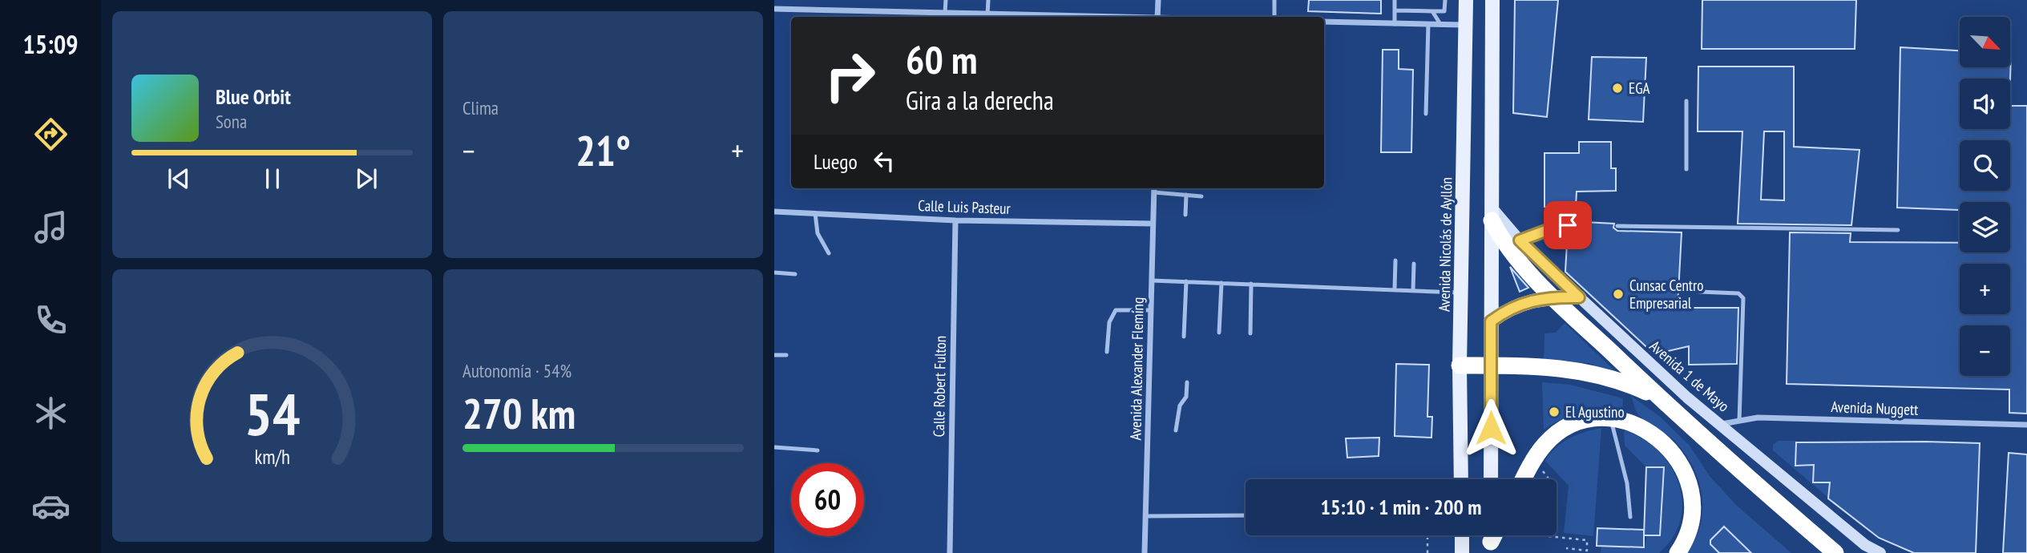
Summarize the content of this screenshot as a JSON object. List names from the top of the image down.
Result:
{
  "streets": {
    "main road": ["Avenida Nicolás de Ayllón"],
    "street": [
      "Calle Luis Pasteur",
      "Avenida Alexander Fleming",
      "Avenida 1 de Mayo",
      "Calle Robert Fulton",
      "Avenida Nuggett"
    ]
  },
  "crossings": [
    ["Calle Luis Pasteur", "Avenida Alexander Fleming"],
    ["Calle Luis Pasteur", "Calle Robert Fulton"],
    ["Avenida 1 de Mayo", "Avenida Nuggett"]
  ],
  "places": ["EGA", "Cunsac Centro Empresarial", "El Agustino"],
  "north": "bottom right",
  "page": {
    "tabs": "15:09",
    "tile": [
      "Clima",
      ["Autonomía · 54%", "270 km"]
    ],
    "map_buttons": ["+", "−"],
    "turn": ["60 m", "Gira a la derecha"],
    "song": ["Blue Orbit", "Sona"],
    "heat": ["−", "21°", "+"],
    "then": "Luego",
    "limit": "60",
    "trip": "15:10 · 1 min · 200 m",
    "gauge": ["54", "km/h"]
  }
}
